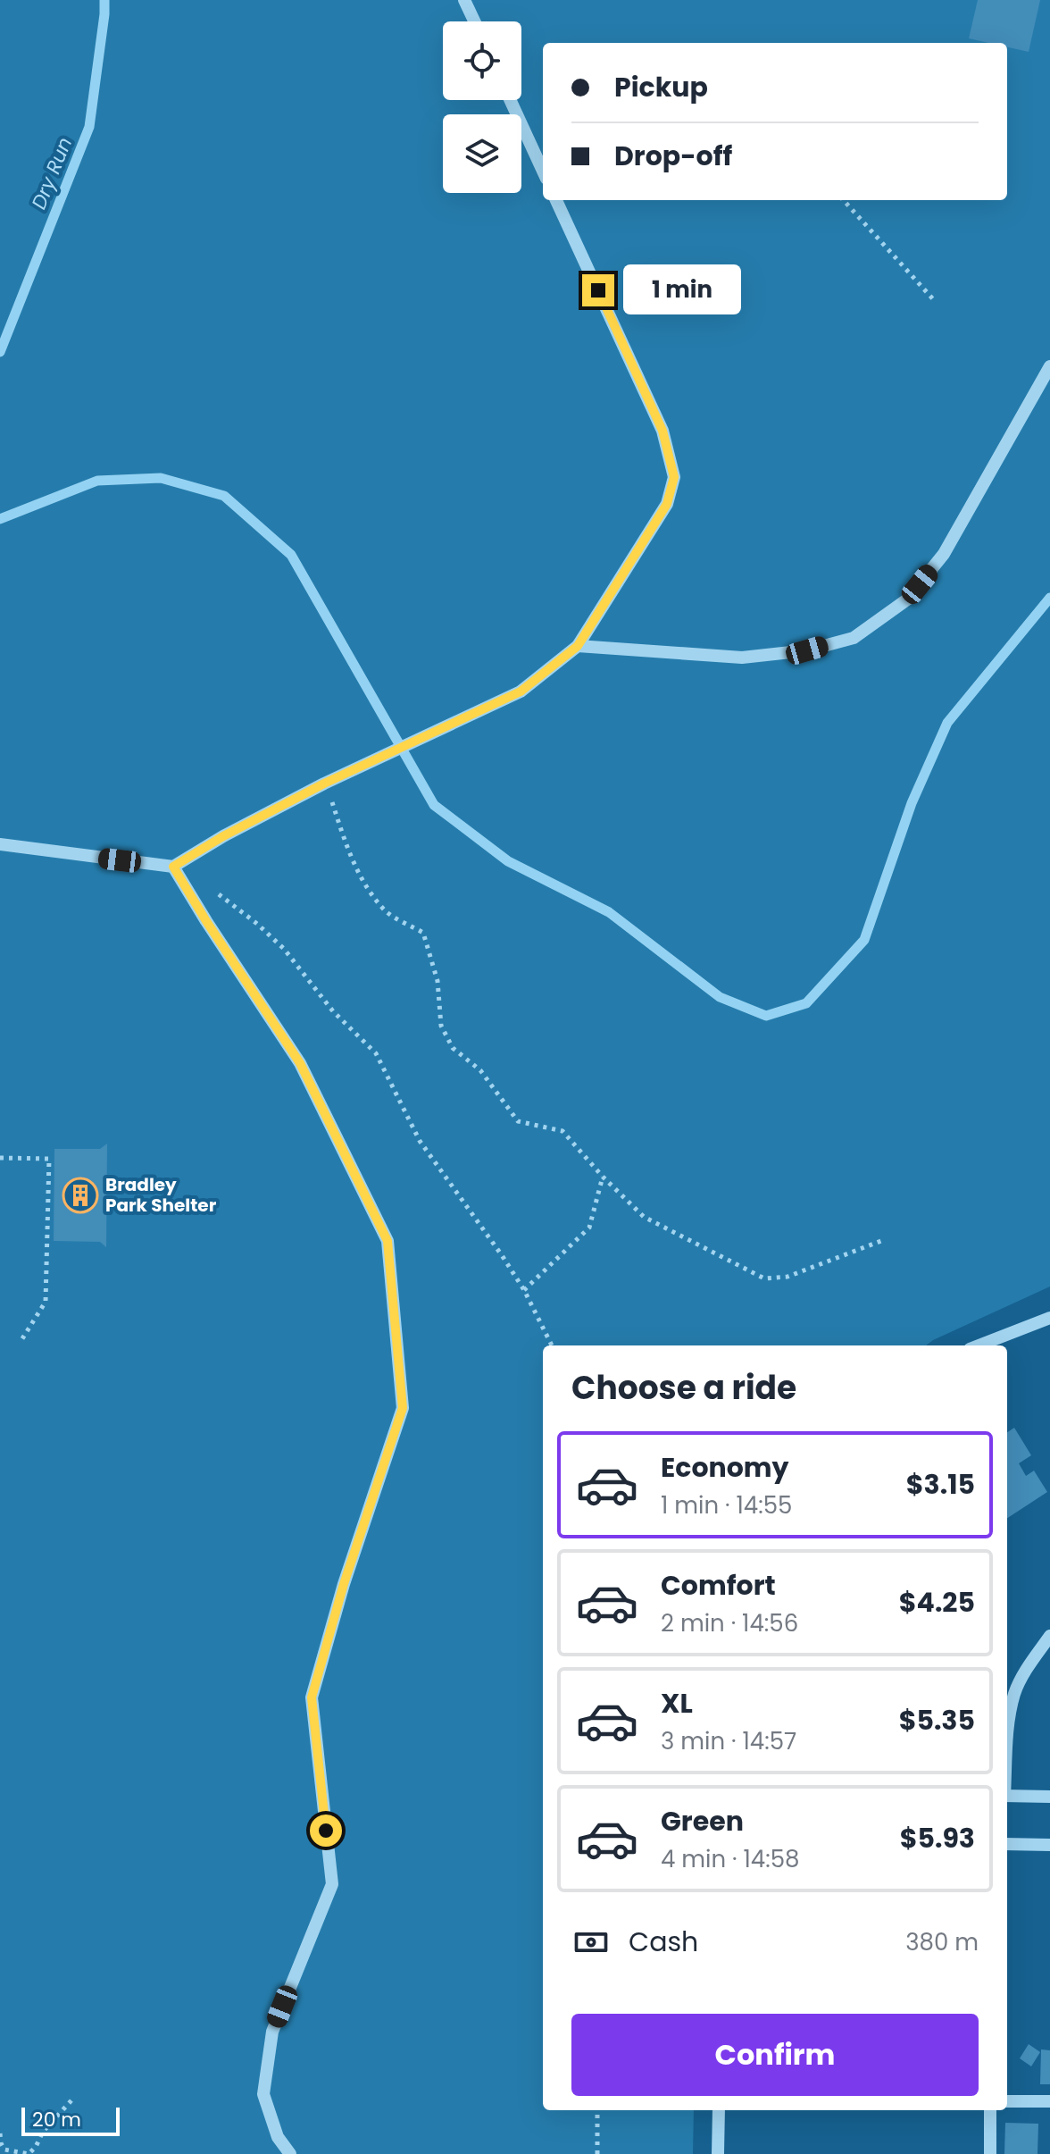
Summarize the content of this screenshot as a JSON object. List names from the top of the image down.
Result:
{
  "water": ["Dry Run"],
  "places": {
    "building": ["Bradley Park Shelter"]
  },
  "scale_bar": "20 m",
  "page": {
    "banner": ["Pickup", "Drop-off"],
    "bubble": "1 min",
    "heading": "Choose a ride",
    "list": [
      {
        "name": "Economy",
        "note": "1 min · 14:55",
        "value": "$3.15"
      },
      {
        "name": "Comfort",
        "note": "2 min · 14:56",
        "value": "$4.25"
      },
      {
        "name": "XL",
        "note": "3 min · 14:57",
        "value": "$5.35"
      },
      {
        "name": "Green",
        "note": "4 min · 14:58",
        "value": "$5.93"
      }
    ],
    "pay": ["Cash", "380 m"],
    "buttons": "Confirm",
    "scale": "20 m"
  }
}
